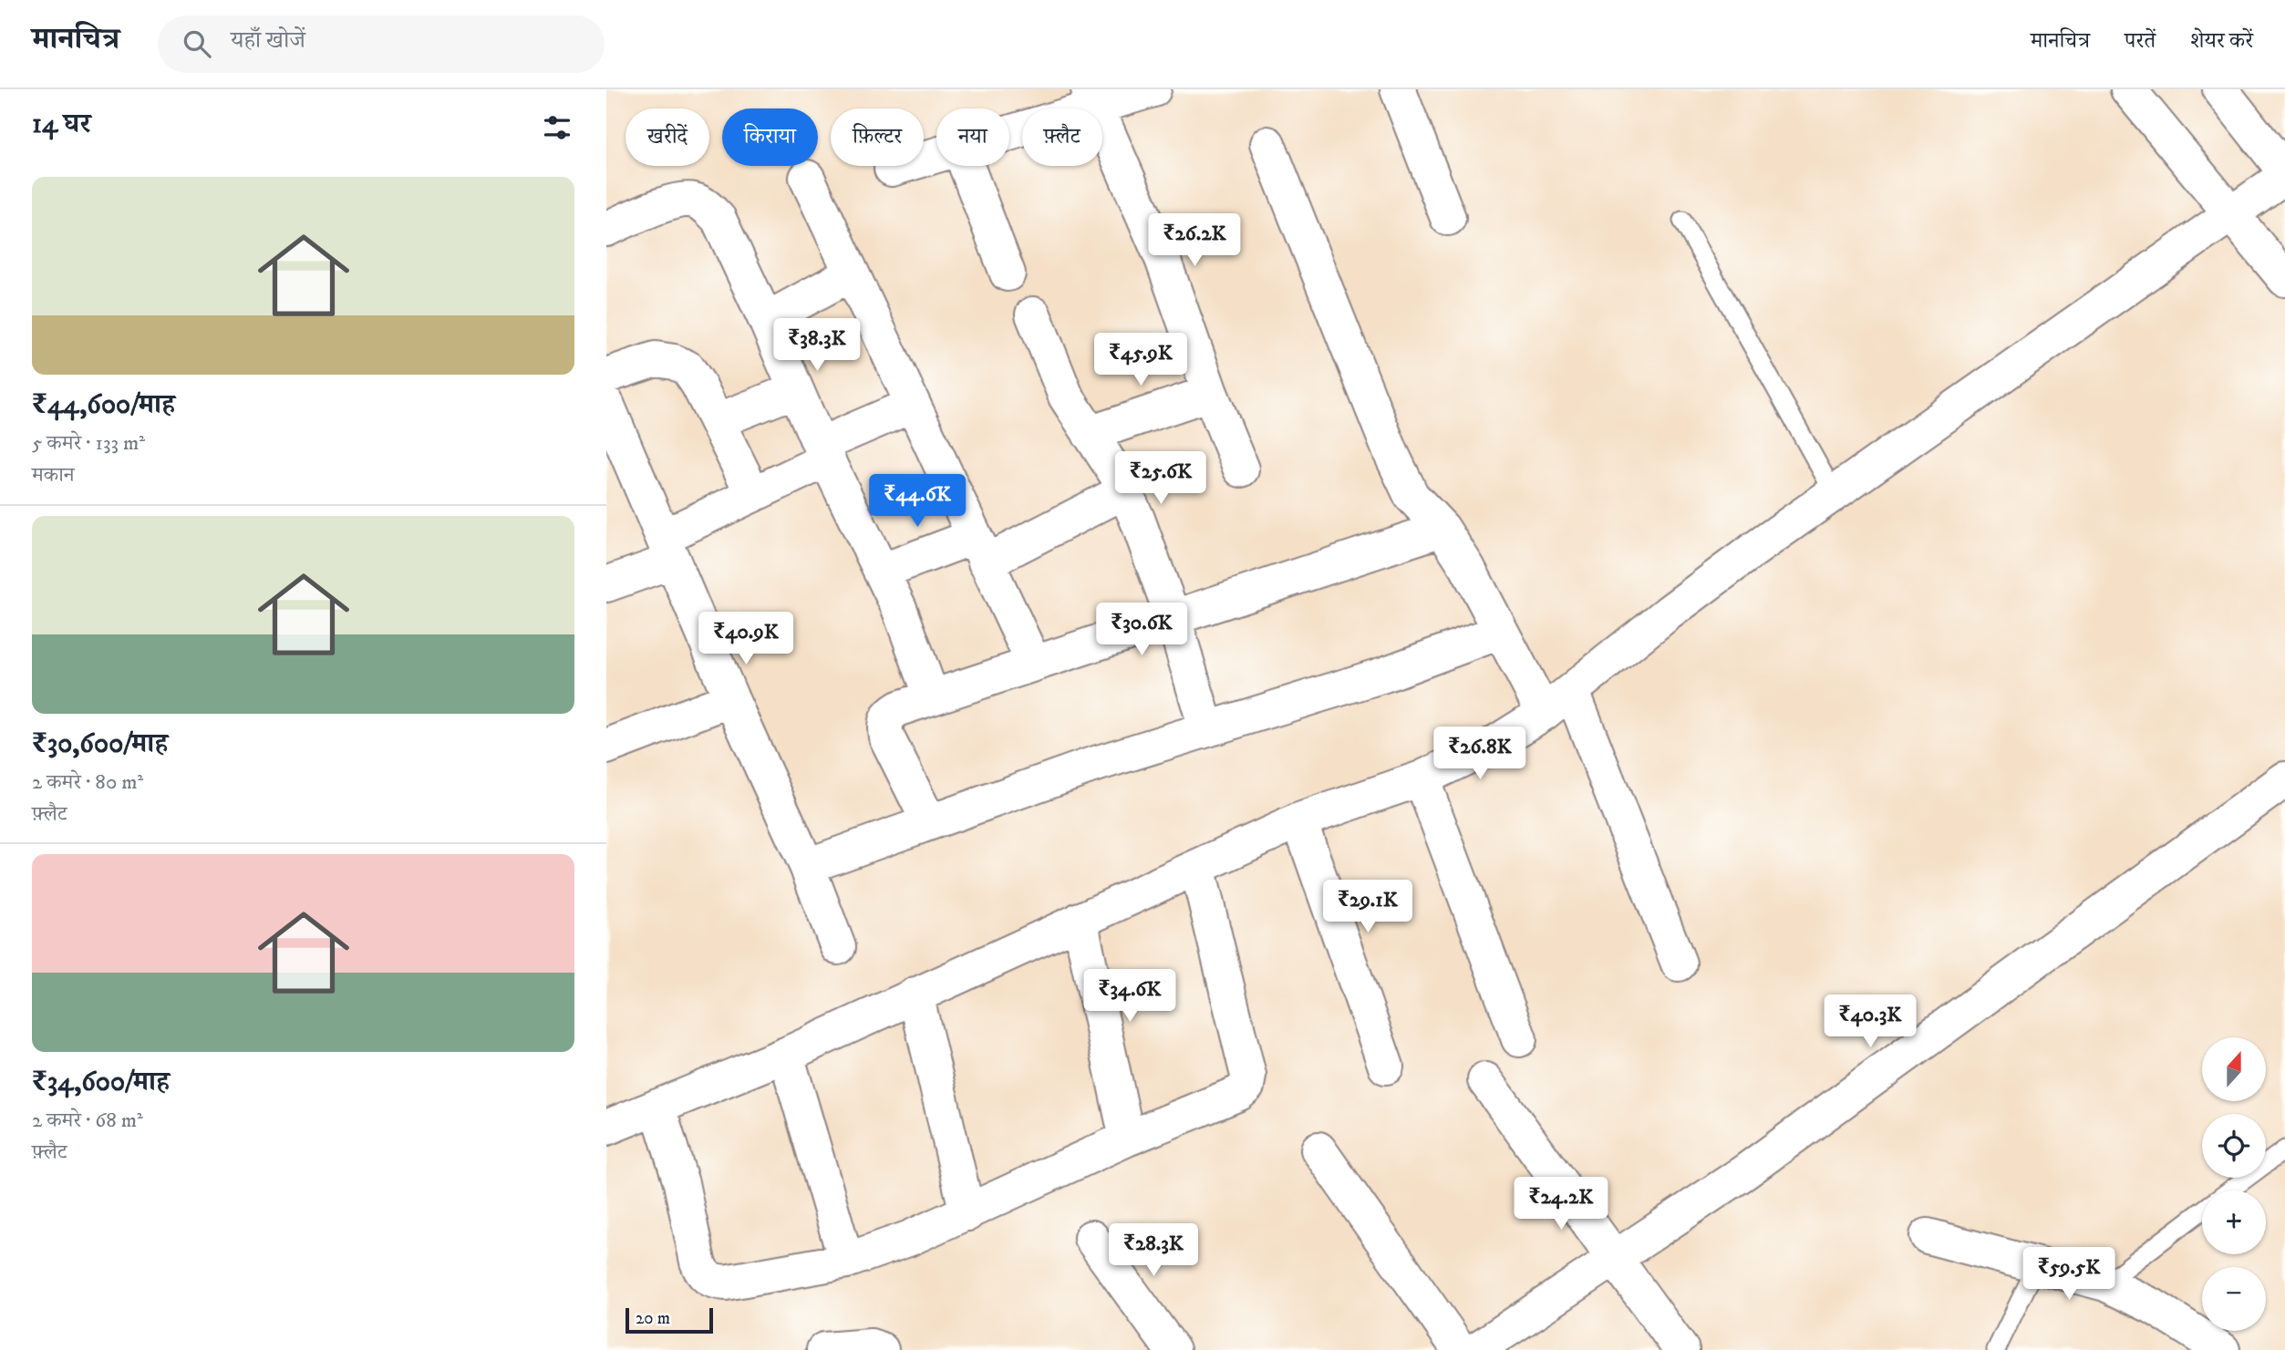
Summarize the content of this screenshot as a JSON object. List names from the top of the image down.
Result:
{
  "scale_bar": "20 m",
  "north": "top",
  "page": {
    "header": "मानचित्र",
    "search": "यहाँ खोजें",
    "nav": ["मानचित्र", "परतें", "शेयर करें"],
    "heading": "14 घर",
    "chip": [
      "खरीदें",
      "किराया",
      "फ़िल्टर",
      "नया",
      "फ़्लैट"
    ],
    "list": [
      {
        "name": "₹44,600/माह",
        "note": "5 कमरे · 133 m² · मकान"
      },
      {
        "name": "₹30,600/माह",
        "note": "2 कमरे · 80 m² · फ़्लैट"
      },
      {
        "name": "₹34,600/माह",
        "note": "2 कमरे · 68 m² · फ़्लैट"
      }
    ],
    "price": [
      "₹26.2K",
      "₹38.3K",
      "₹45.9K",
      "₹25.6K",
      "₹44.6K",
      "₹30.6K",
      "₹40.9K",
      "₹26.8K",
      "₹29.1K",
      "₹34.6K",
      "₹40.3K",
      "₹24.2K",
      "₹28.3K",
      "₹59.5K"
    ],
    "map_buttons": ["+", "−"],
    "scale": "20 m"
  }
}
